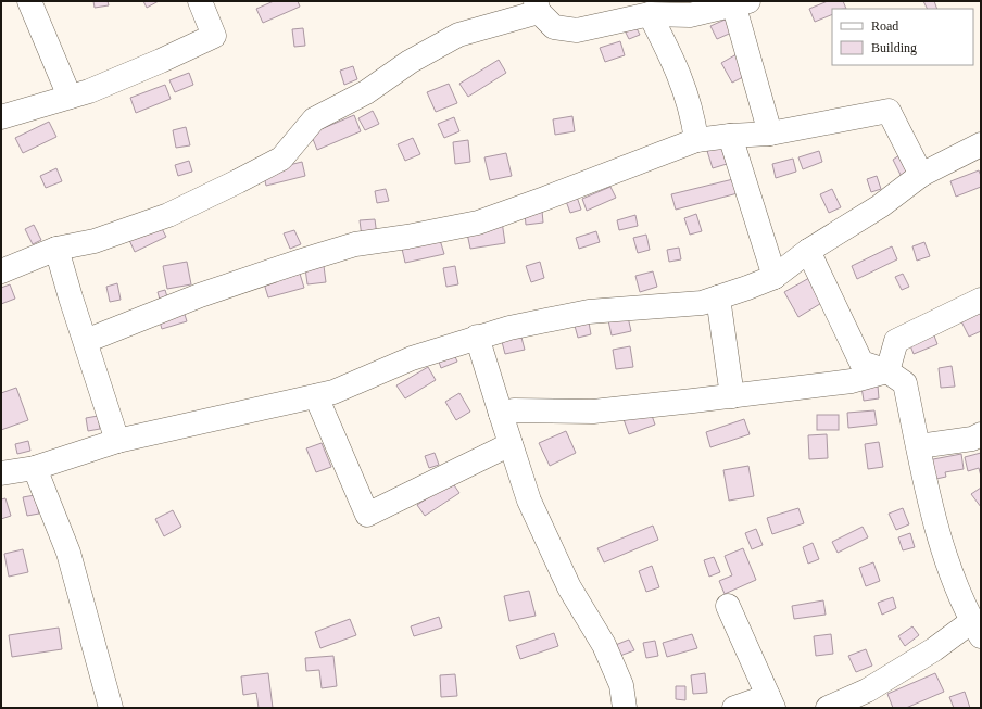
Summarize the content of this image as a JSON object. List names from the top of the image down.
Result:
{
  "legend": ["Road", "Building"]
}
